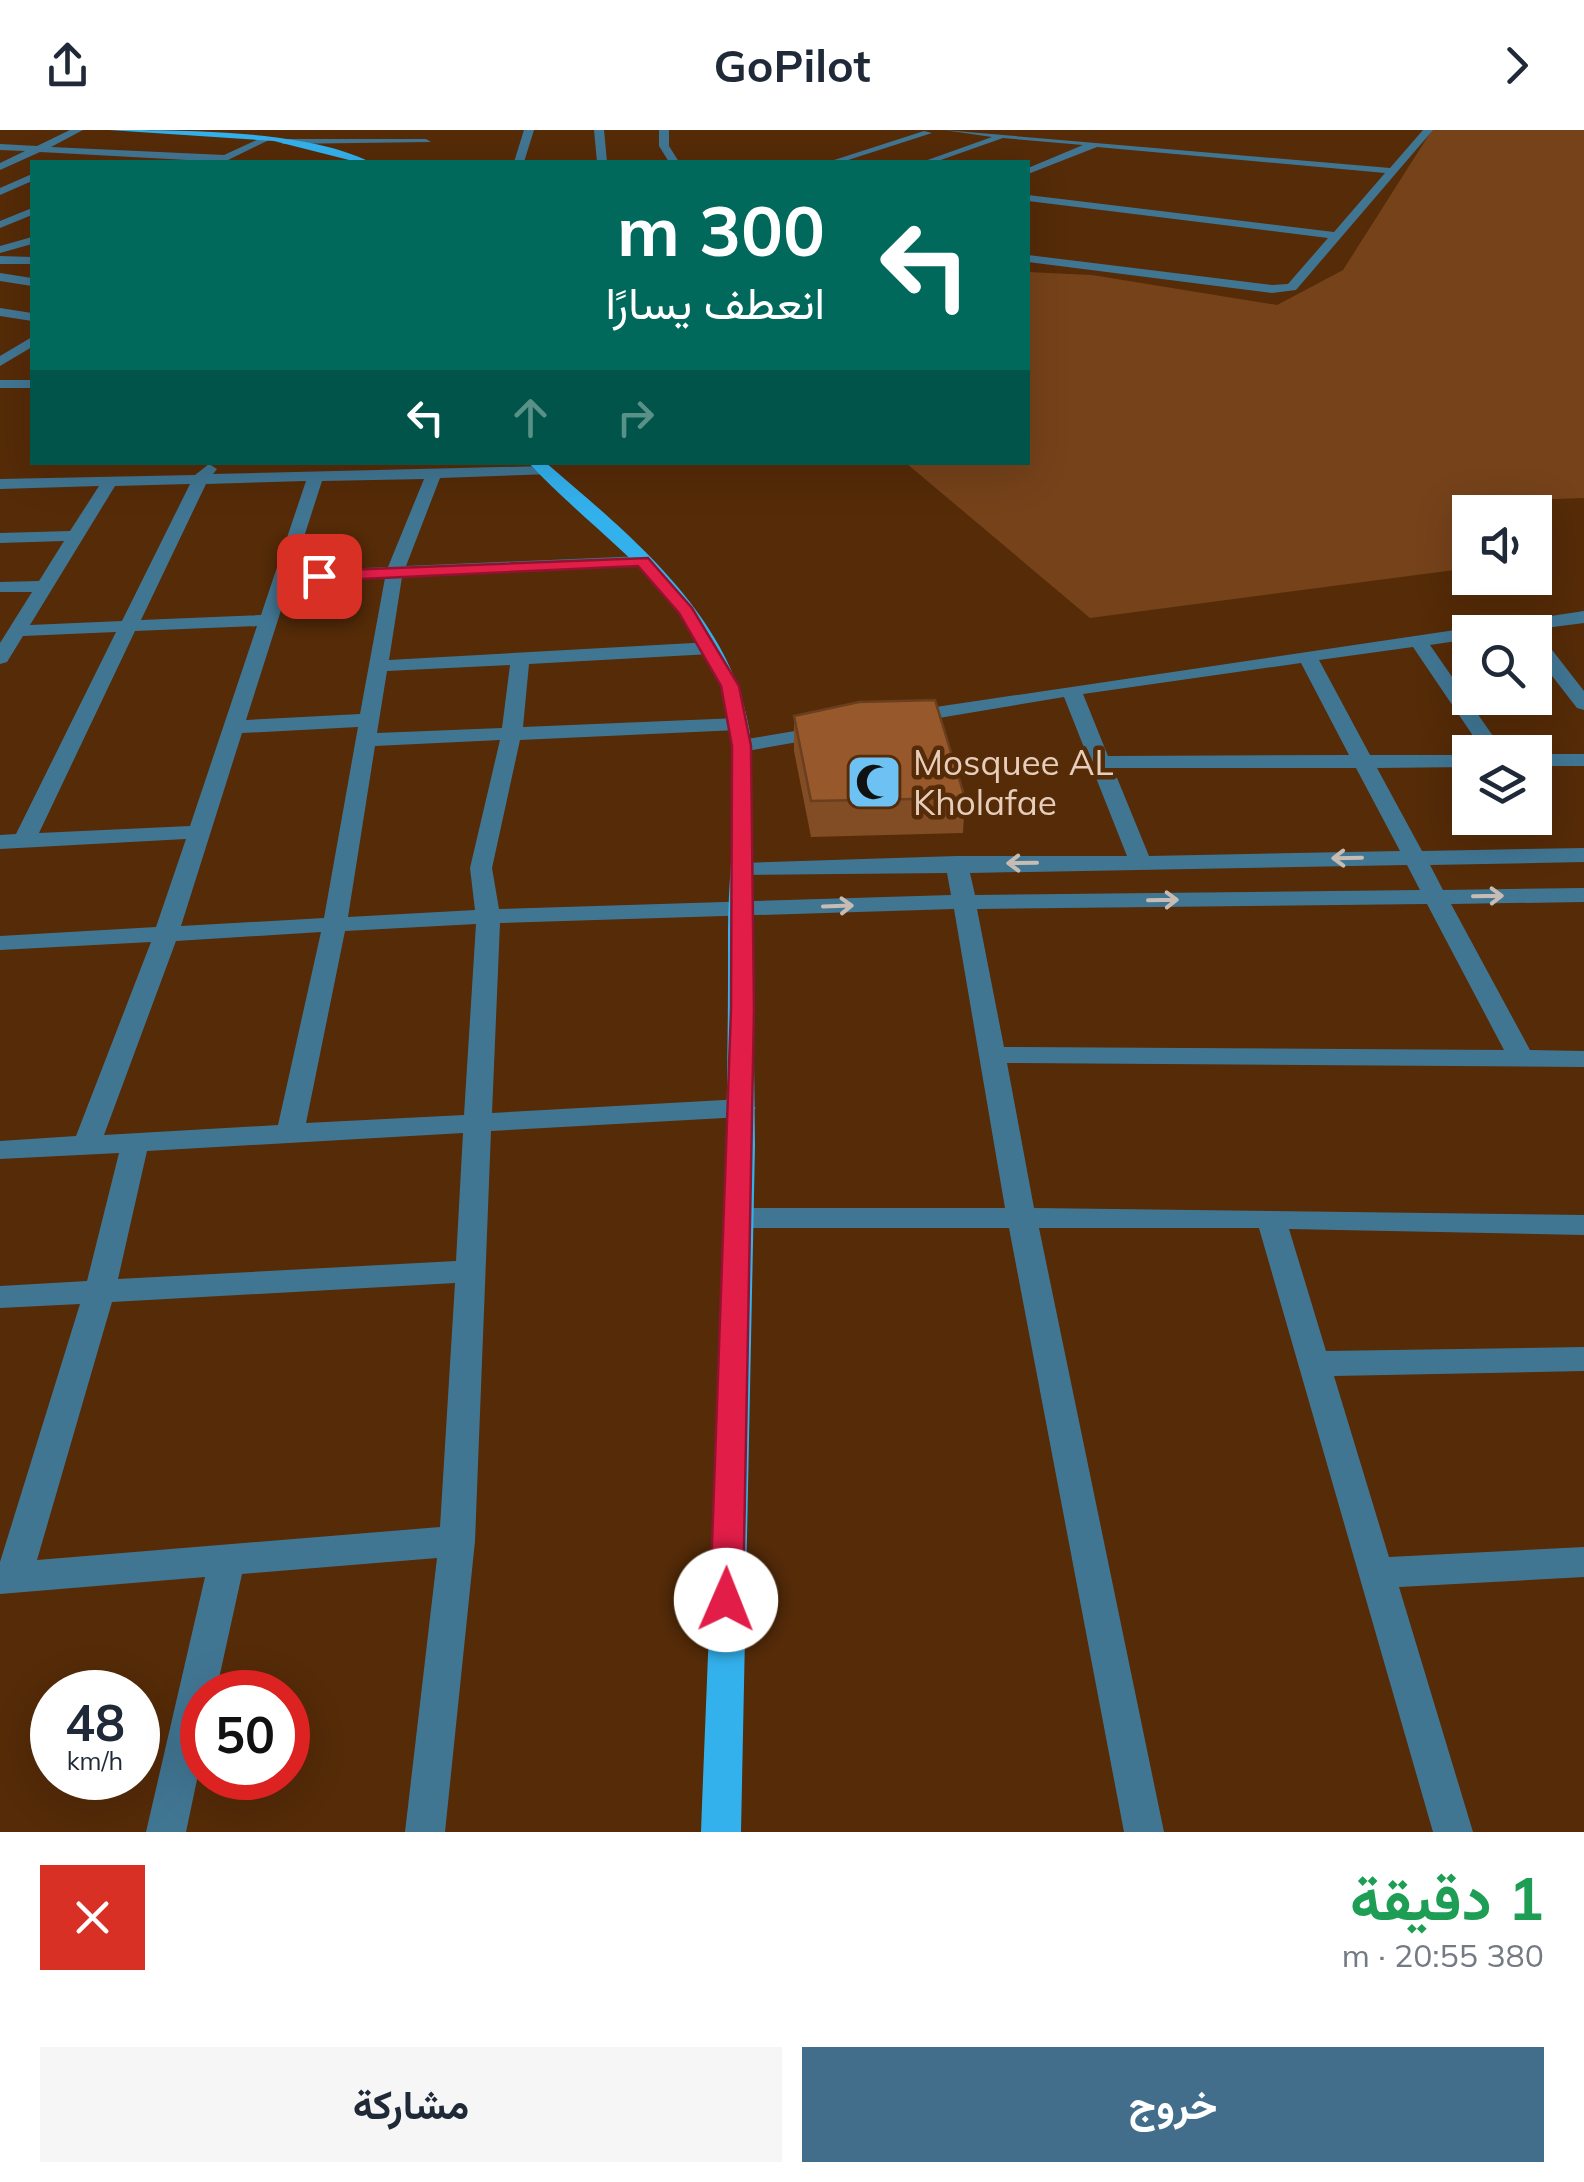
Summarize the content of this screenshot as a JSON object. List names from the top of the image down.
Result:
{
  "places": {
    "mosque": ["Mosquee AL Kholafae"]
  },
  "page": {
    "header": "GoPilot",
    "turn": ["300 m", "انعطف يسارًا"],
    "speed": "48 km/h",
    "limit": "50",
    "heading": ["1 دقيقة", "380 m · 20:55"],
    "buttons": ["خروج", "مشاركة"]
  }
}
